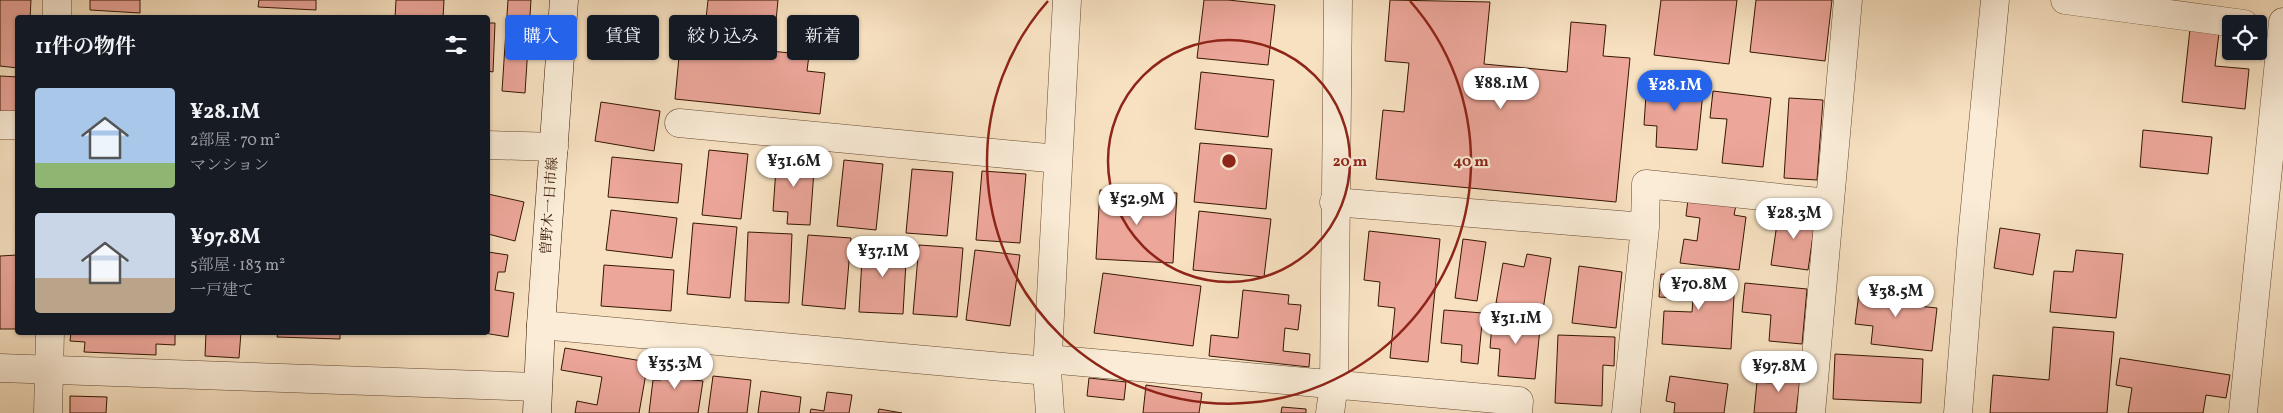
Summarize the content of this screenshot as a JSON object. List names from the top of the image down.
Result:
{
  "streets": {
    "street": ["曽野木一日市線"]
  },
  "page": {
    "chip": [
      "購入",
      "賃貸",
      "絞り込み",
      "新着"
    ],
    "heading": "11件の物件",
    "price": [
      "¥88.1M",
      "¥28.1M",
      "¥31.6M",
      "¥52.9M",
      "¥28.3M",
      "¥37.1M",
      "¥70.8M",
      "¥38.5M",
      "¥31.1M",
      "¥35.3M",
      "¥97.8M"
    ],
    "list": [
      {
        "name": "¥28.1M",
        "note": "2部屋 · 70 m² · マンション"
      },
      {
        "name": "¥97.8M",
        "note": "5部屋 · 183 m² · 一戸建て"
      }
    ]
  },
  "rings": ["20 m", "40 m"]
}
